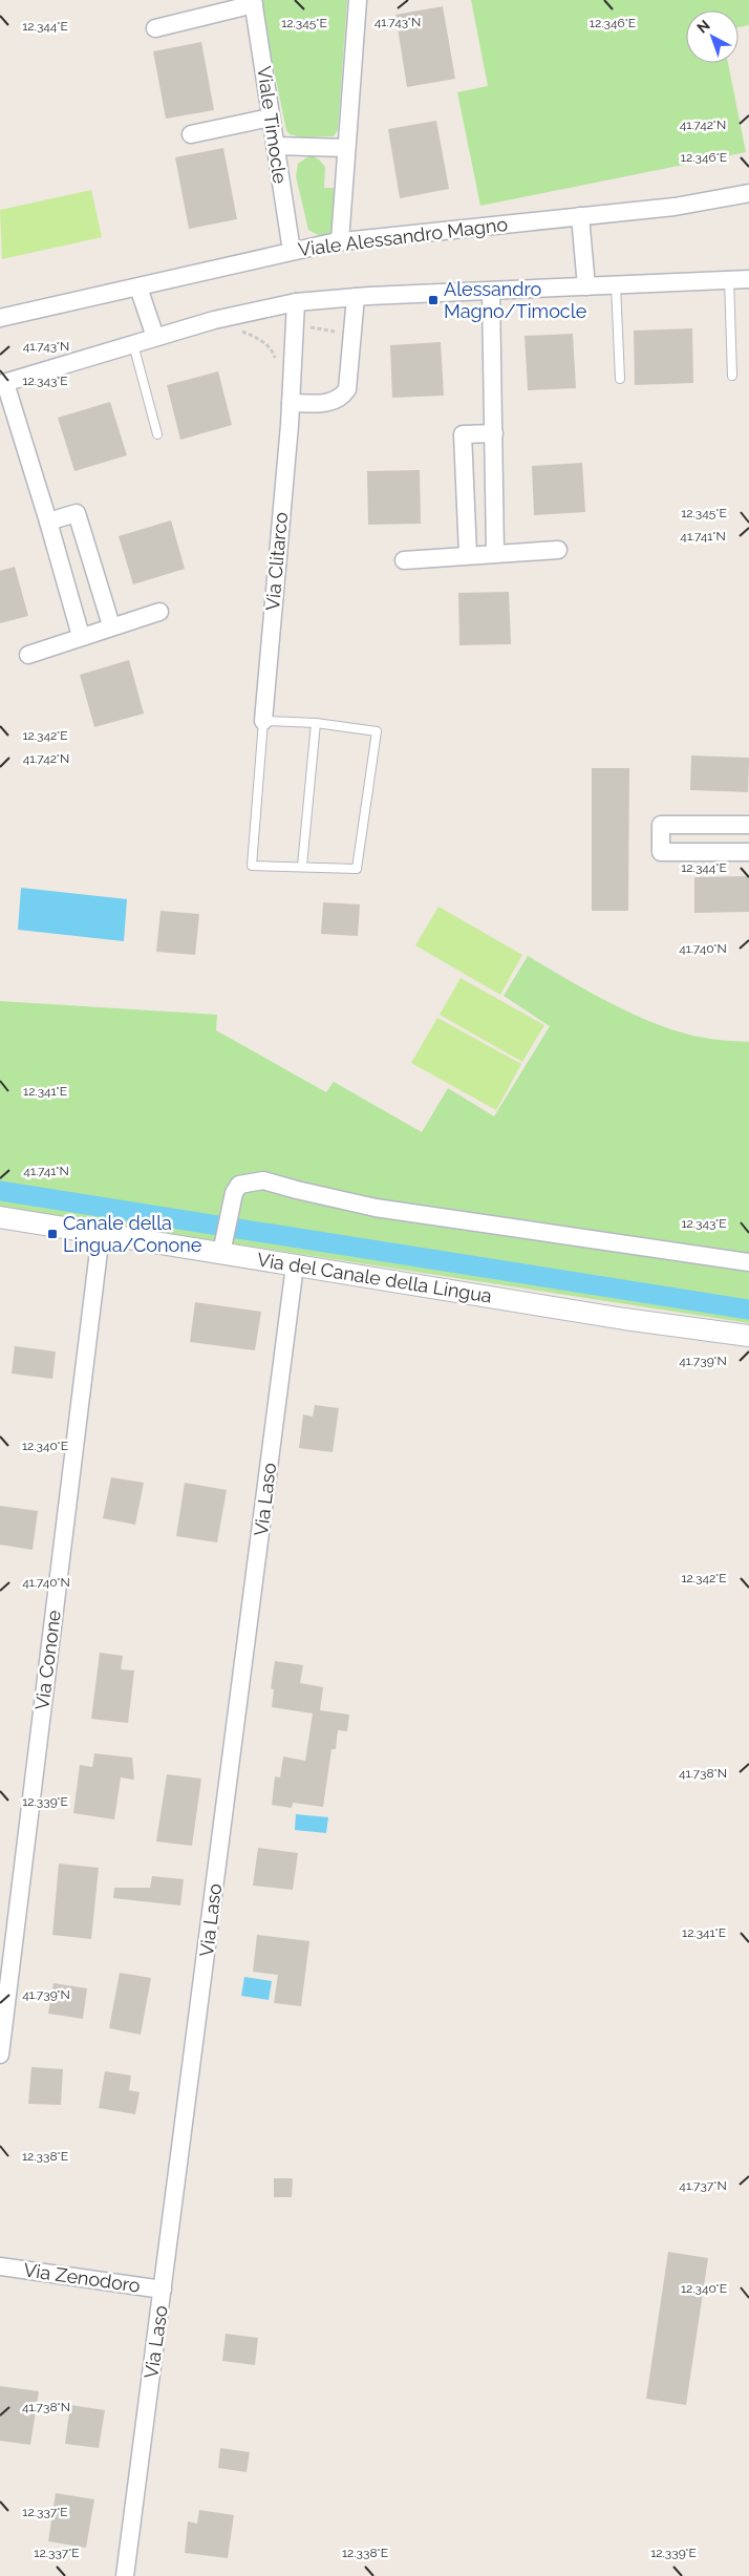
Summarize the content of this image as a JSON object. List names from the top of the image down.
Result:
{
  "streets": {
    "street": [
      "Viale Timocle",
      "Viale Alessandro Magno",
      "Via Clitarco",
      "Via del Canale della Lingua",
      "Via Laso",
      "Via Conone",
      "Via Zenodoro"
    ]
  },
  "crossings": [
    ["Viale Timocle", "Viale Alessandro Magno"],
    ["Via del Canale della Lingua", "Via Laso"],
    ["Via del Canale della Lingua", "Via Conone"],
    ["Via Laso", "Via Zenodoro"]
  ],
  "places": {
    "transit": ["Alessandro Magno/Timocle", "Canale della Lingua/Conone"]
  },
  "north": "top left",
  "coordinates": [
    "41.743°N",
    "12.345°E",
    "12.346°E",
    "12.344°E",
    "41.742°N",
    "12.343°E",
    "41.741°N",
    "12.342°E",
    "41.740°N",
    "12.341°E",
    "41.739°N",
    "12.340°E",
    "41.738°N",
    "12.339°E",
    "12.338°E",
    "41.737°N",
    "12.337°E"
  ]
}
